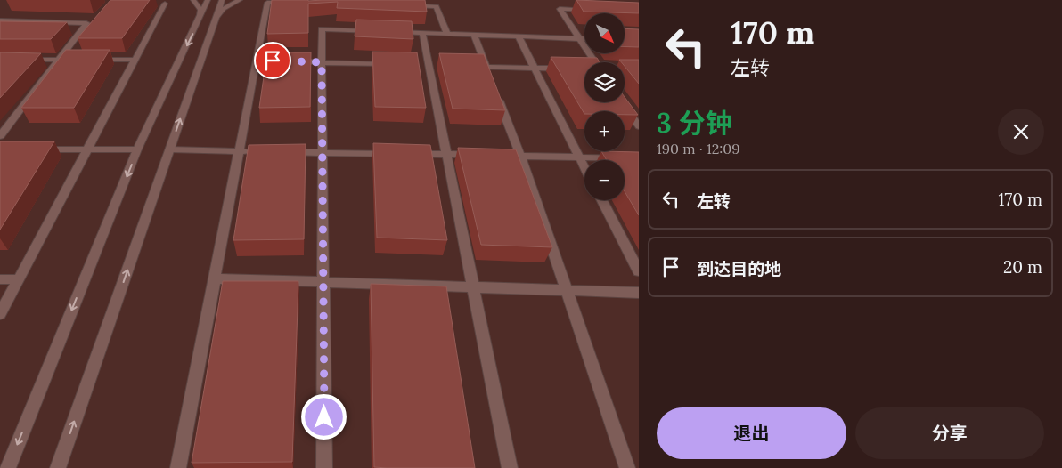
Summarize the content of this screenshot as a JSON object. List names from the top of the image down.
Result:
{
  "north": "bottom right",
  "page": {
    "turn": ["170 m", "左转"],
    "map_buttons": ["+", "−"],
    "heading": ["3 分钟", "190 m · 12:09"],
    "list": [
      {
        "name": "左转",
        "value": "170 m"
      },
      {
        "name": "到达目的地",
        "value": "20 m"
      }
    ],
    "buttons": ["退出", "分享"]
  }
}
